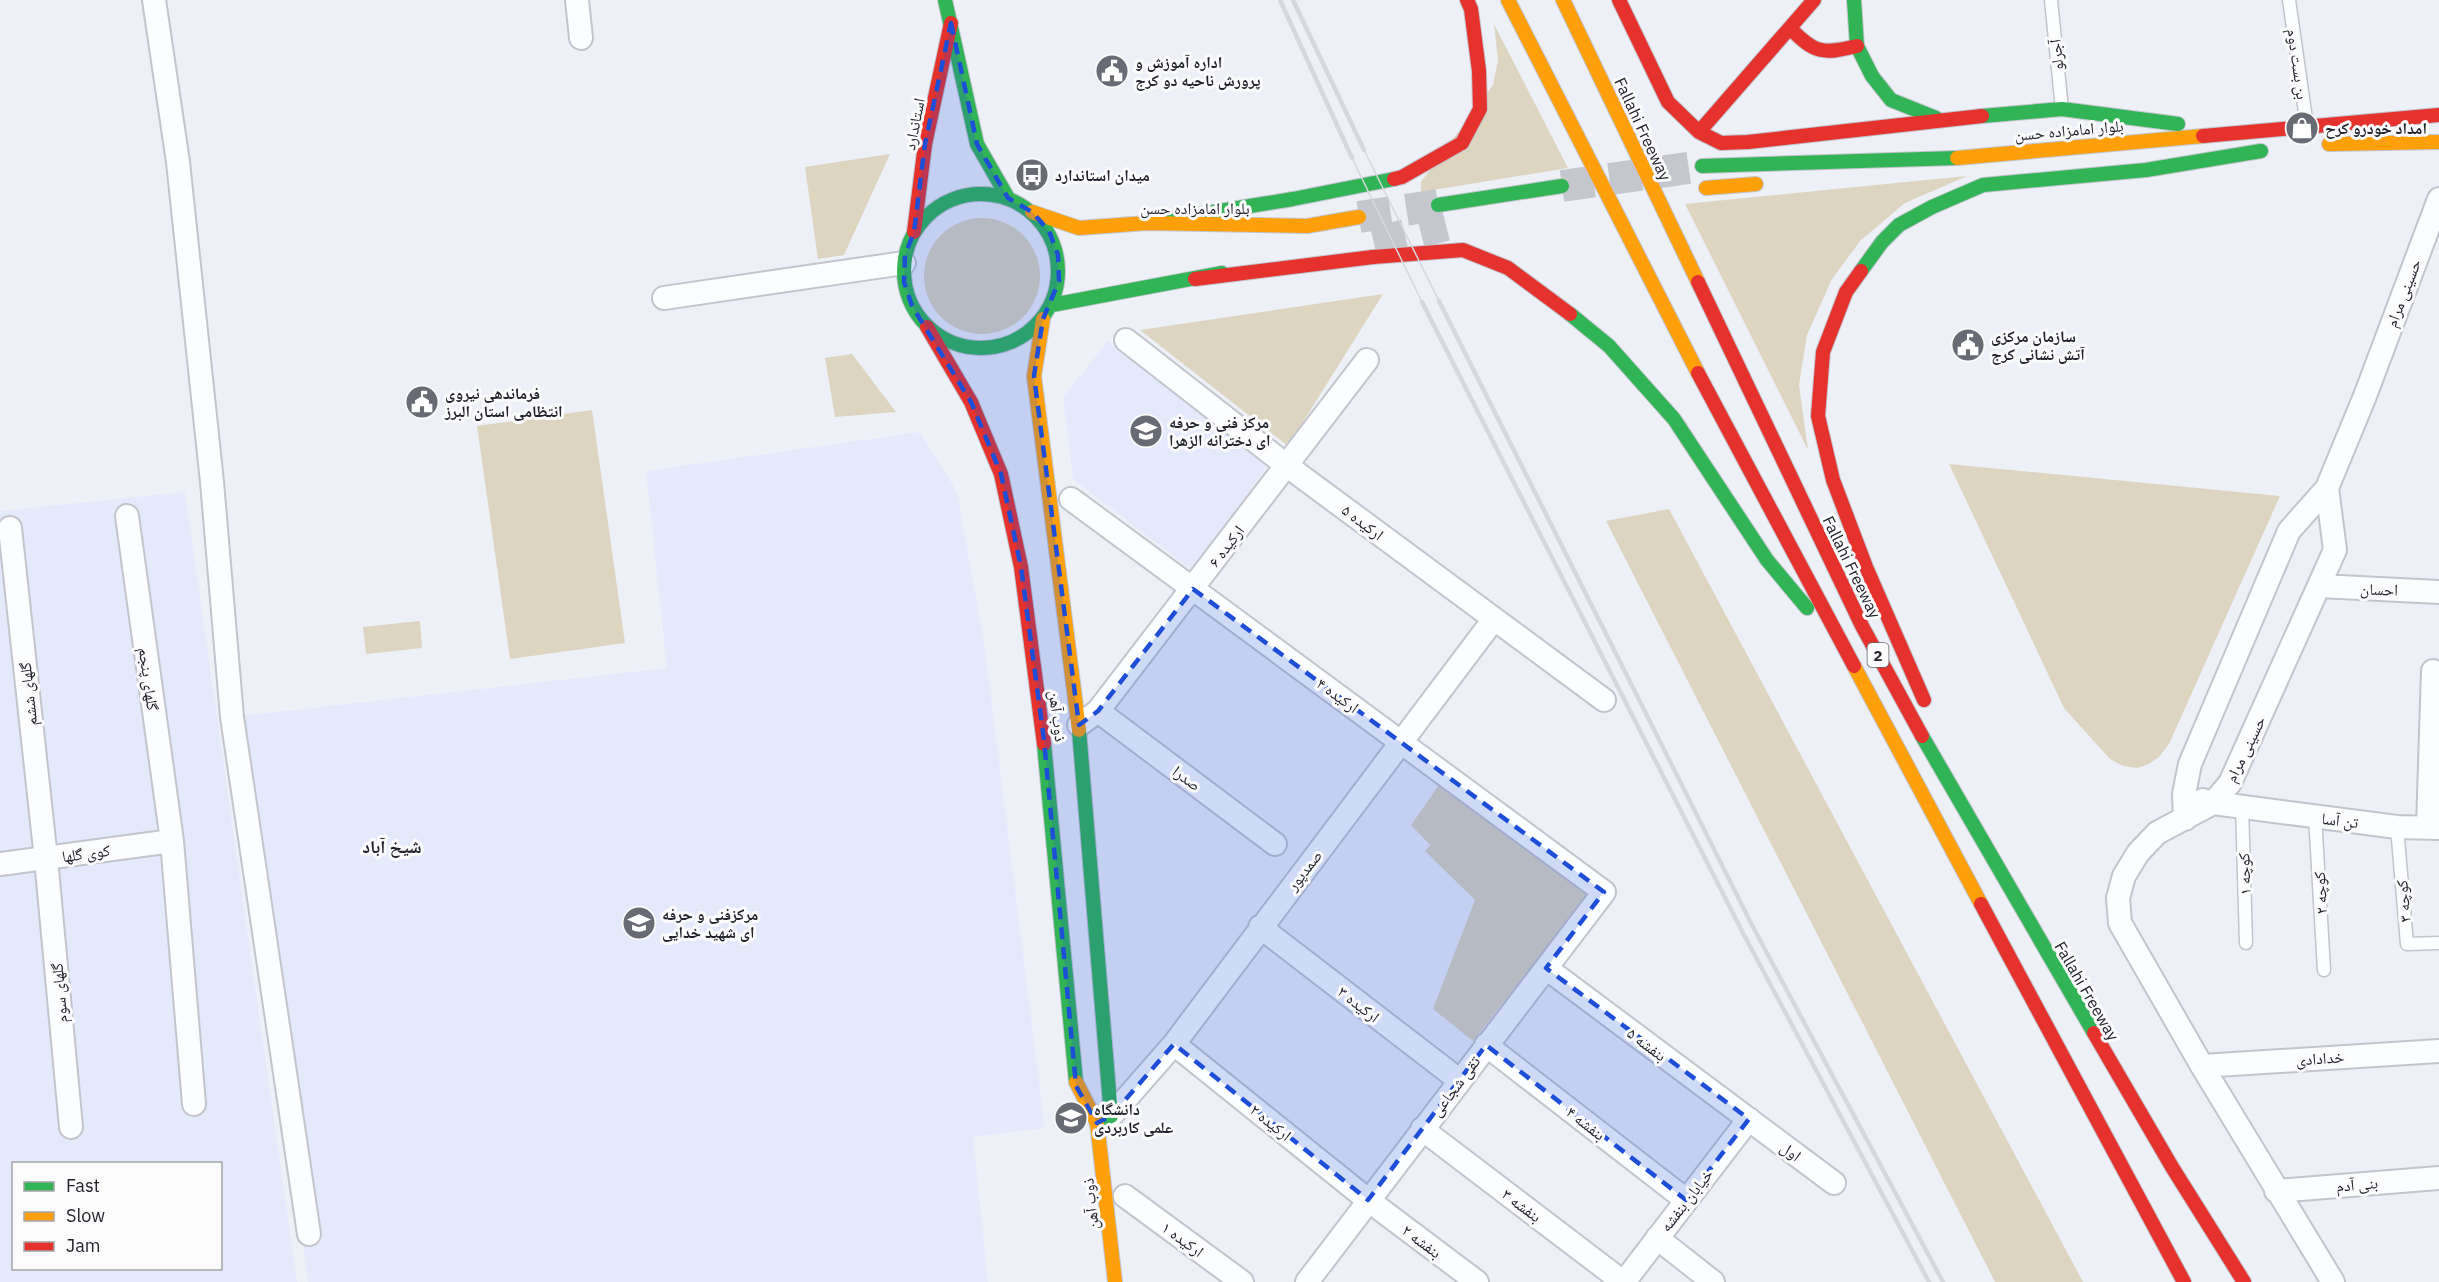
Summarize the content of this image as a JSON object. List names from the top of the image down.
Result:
{
  "streets": {
    "main road": [
      "استاندارد",
      "Fallahi Freeway",
      "بلوار امامزاده حسن",
      "2",
      "ذوب آهن"
    ],
    "street": [
      "حسینی مرام",
      "ارکیده ۵",
      "ارکیده ۶",
      "احسان",
      "گلهای پنجم",
      "گلهای ششم",
      "ارکیده ۴",
      "صدرا",
      "تن آسا",
      "کوی گلها",
      "صمدپور",
      "گلهای سوم",
      "ارکیده ۳",
      "بنفشه ۵",
      "خدادادی",
      "تقی شجاعی",
      "ارکیده ۲",
      "بنفشه ۴",
      "اول",
      "بنی آدم",
      "خیابان بنفشه",
      "بنفشه ۳",
      "ارکیده ۱",
      "بنفشه ۲"
    ],
    "lane": [
      "آجرلو",
      "بن بست دوم",
      "کوچه ۱",
      "کوچه ۲",
      "کوچه ۳"
    ]
  },
  "crossings": [
    ["بن بست دوم", "بلوار امامزاده حسن"],
    ["استاندارد", "بلوار امامزاده حسن"],
    ["استاندارد", "ذوب آهن"],
    ["بلوار امامزاده حسن", "ذوب آهن"],
    ["حسینی مرام", "احسان"],
    ["حسینی مرام", "تن آسا"],
    ["ارکیده ۵", "ارکیده ۶"],
    ["ارکیده ۵", "صمدپور"],
    ["ارکیده ۶", "ارکیده ۴"],
    ["ارکیده ۶", "ذوب آهن"],
    ["ارکیده ۶", "صدرا"],
    ["گلهای پنجم", "کوی گلها"],
    ["گلهای ششم", "کوی گلها"],
    ["گلهای ششم", "گلهای سوم"],
    ["ارکیده ۴", "صمدپور"],
    ["ارکیده ۴", "تقی شجاعی"],
    ["ذوب آهن", "صمدپور"],
    ["تن آسا", "کوچه ۱"],
    ["تن آسا", "کوچه ۲"],
    ["تن آسا", "کوچه ۳"],
    ["کوی گلها", "گلهای سوم"],
    ["صمدپور", "ارکیده ۳"],
    ["صمدپور", "ارکیده ۲"],
    ["ارکیده ۳", "تقی شجاعی"],
    ["بنفشه ۵", "تقی شجاعی"],
    ["بنفشه ۵", "اول"],
    ["بنفشه ۵", "خیابان بنفشه"],
    ["تقی شجاعی", "ارکیده ۲"],
    ["تقی شجاعی", "بنفشه ۴"],
    ["تقی شجاعی", "بنفشه ۳"],
    ["تقی شجاعی", "بنفشه ۲"],
    ["ارکیده ۲", "بنفشه ۲"],
    ["بنفشه ۴", "خیابان بنفشه"],
    ["اول", "خیابان بنفشه"],
    ["خیابان بنفشه", "بنفشه ۳"]
  ],
  "districts": ["شیخ آباد"],
  "places": {
    "public building": ["اداره آموزش و پرورش ناحیه دو کرج", "سازمان مرکزی آتش نشانی کرج", "فرماندهی نیروی انتظامی استان البرز"],
    "shop": ["امداد خودرو کرح"],
    "bus stop": ["میدان استاندارد"],
    "school or university": ["مرکز فنی و حرفه ای دخترانه الزهرا", "مرکزفنی و حرفه ای شهید خدایی", "دانشگاه علمی کاربردی"]
  },
  "legend": ["Fast", "Slow", "Jam"]
}
